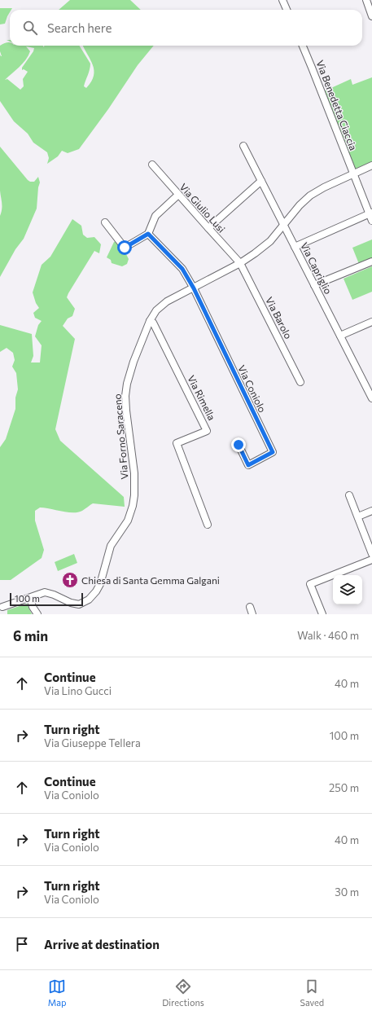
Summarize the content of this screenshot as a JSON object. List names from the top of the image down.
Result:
{
  "streets": {
    "street": [
      "Via Benedetta Ciaccia",
      "Via Giulio Lusi",
      "Via Capriglio",
      "Via Barolo",
      "Via Coniolo",
      "Via Rimella",
      "Via Forno Saraceno"
    ]
  },
  "crossings": [
    ["Via Benedetta Ciaccia", "Via Forno Saraceno"],
    ["Via Giulio Lusi", "Via Barolo"],
    ["Via Giulio Lusi", "Via Forno Saraceno"],
    ["Via Capriglio", "Via Forno Saraceno"],
    ["Via Barolo", "Via Forno Saraceno"],
    ["Via Coniolo", "Via Forno Saraceno"],
    ["Via Rimella", "Via Forno Saraceno"]
  ],
  "places": {
    "church": ["Chiesa di Santa Gemma Galgani"]
  },
  "scale_bar": "100 m",
  "page": {
    "search": "Search here",
    "scale": "100 m",
    "heading": ["6 min", "Walk · 460 m"],
    "list": [
      ["Continue", "Via Lino Gucci", "40 m"],
      ["Turn right", "Via Giuseppe Tellera", "100 m"],
      ["Continue", "Via Coniolo", "250 m"],
      ["Turn right", "Via Coniolo", "40 m"],
      ["Turn right", "Via Coniolo", "30 m"],
      "Arrive at destination"
    ],
    "nav": ["Map", "Directions", "Saved"]
  }
}
